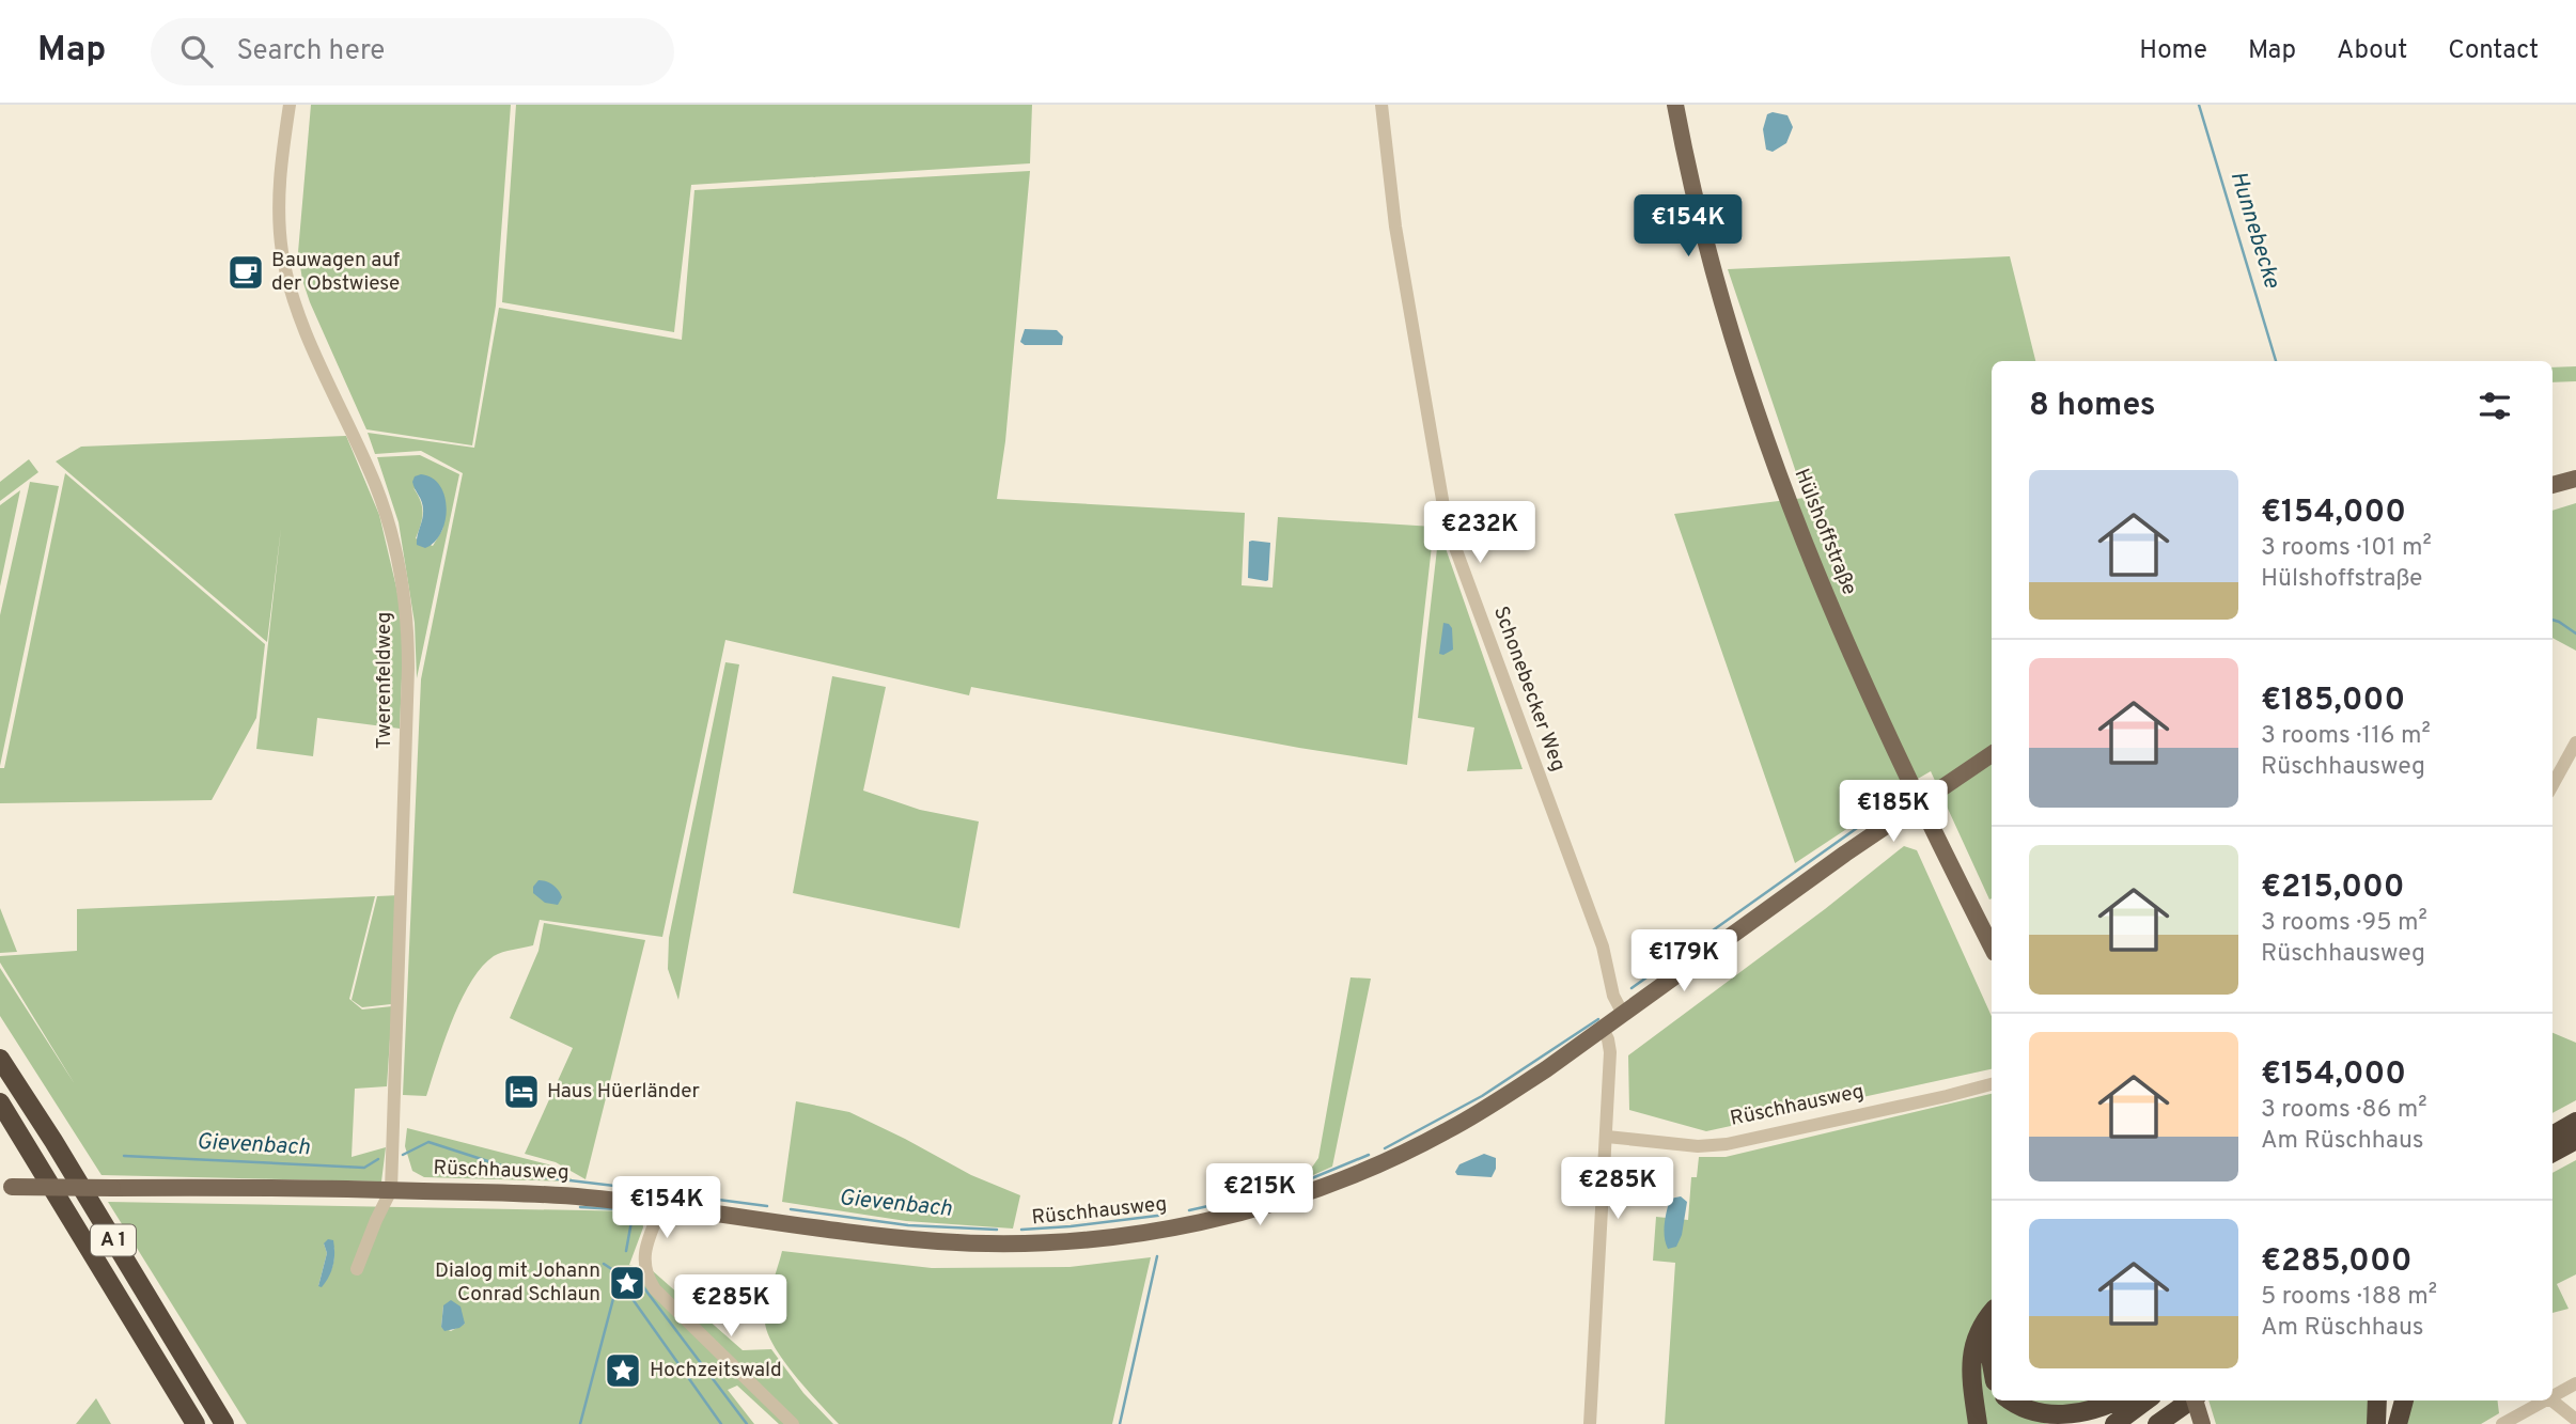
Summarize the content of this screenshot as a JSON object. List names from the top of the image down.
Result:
{
  "streets": {
    "highway": ["A 1"],
    "main road": ["Hülshoffstraße", "Rüschhausweg"],
    "street": ["Twerenfeldweg", "Schonebecker Weg"]
  },
  "crossings": [
    ["Hülshoffstraße", "Rüschhausweg"],
    ["Twerenfeldweg", "Rüschhausweg"],
    ["Schonebecker Weg", "Rüschhausweg"]
  ],
  "water": ["Hunnebecke", "Gievenbach"],
  "places": {
    "cafe": ["Bauwagen auf der Obstwiese"],
    "hotel": ["Haus Hüerländer"],
    "place": ["Dialog mit Johann Conrad Schlaun", "Hochzeitswald"]
  },
  "page": {
    "header": "Map",
    "search": "Search here",
    "nav": [
      "Home",
      "Map",
      "About",
      "Contact"
    ],
    "price": [
      "€154K",
      "€232K",
      "€185K",
      "€179K",
      "€285K",
      "€215K",
      "€154K",
      "€285K"
    ],
    "heading": "8 homes",
    "list": [
      {
        "name": "€154,000",
        "note": "3 rooms · 101 m² · Hülshoffstraße"
      },
      {
        "name": "€185,000",
        "note": "3 rooms · 116 m² · Rüschhausweg"
      },
      {
        "name": "€215,000",
        "note": "3 rooms · 95 m² · Rüschhausweg"
      },
      {
        "name": "€154,000",
        "note": "3 rooms · 86 m² · Am Rüschhaus"
      },
      {
        "name": "€285,000",
        "note": "5 rooms · 188 m² · Am Rüschhaus"
      }
    ]
  }
}
